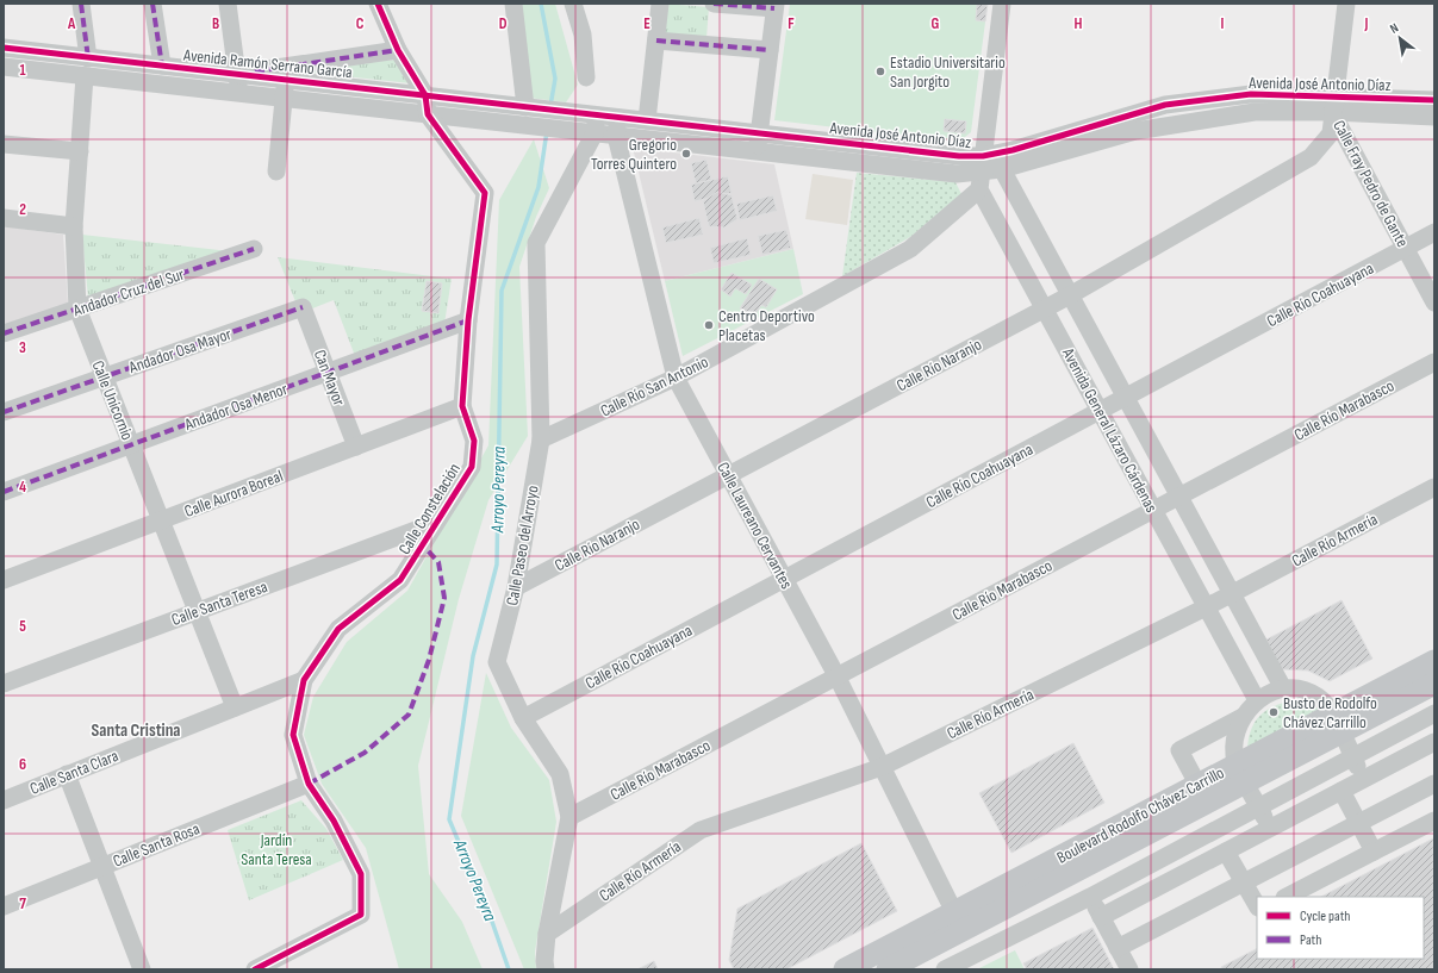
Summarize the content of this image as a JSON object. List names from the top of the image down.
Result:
{
  "streets": {
    "main road": ["Boulevard Rodolfo Chávez Carrillo"],
    "street": [
      "Avenida Ramón Serrano García",
      "Avenida José Antonio Díaz",
      "Calle Fray Pedro de Gante",
      "Andador Cruz del Sur",
      "Calle Río Coahuayana",
      "Andador Osa Mayor",
      "Calle Río Naranjo",
      "Can Mayor",
      "Calle Río San Antonio",
      "Calle Unicornio",
      "Andador Osa Menor",
      "Calle Río Marabasco",
      "Avenida General Lázaro Cárdenas",
      "Calle Aurora Boreal",
      "Calle Constelación",
      "Calle Laureano Cervantes",
      "Calle Río Armería",
      "Calle Paseo del Arroyo",
      "Calle Santa Teresa",
      "Calle Santa Clara",
      "Calle Santa Rosa"
    ]
  },
  "crossings": [
    ["Avenida Ramón Serrano García", "Avenida José Antonio Díaz"],
    ["Avenida Ramón Serrano García", "Calle Unicornio"],
    ["Avenida Ramón Serrano García", "Calle Constelación"],
    ["Avenida José Antonio Díaz", "Calle Fray Pedro de Gante"],
    ["Avenida José Antonio Díaz", "Calle Río Naranjo"],
    ["Avenida José Antonio Díaz", "Calle Río San Antonio"],
    ["Avenida José Antonio Díaz", "Avenida General Lázaro Cárdenas"],
    ["Avenida José Antonio Díaz", "Calle Laureano Cervantes"],
    ["Avenida José Antonio Díaz", "Calle Paseo del Arroyo"],
    ["Calle Fray Pedro de Gante", "Calle Río Coahuayana"],
    ["Calle Fray Pedro de Gante", "Calle Río Naranjo"],
    ["Andador Cruz del Sur", "Calle Unicornio"],
    ["Calle Río Coahuayana", "Avenida General Lázaro Cárdenas"],
    ["Calle Río Coahuayana", "Calle Laureano Cervantes"],
    ["Calle Río Coahuayana", "Calle Paseo del Arroyo"],
    ["Andador Osa Mayor", "Can Mayor"],
    ["Andador Osa Mayor", "Calle Unicornio"],
    ["Calle Río Naranjo", "Avenida General Lázaro Cárdenas"],
    ["Calle Río Naranjo", "Calle Laureano Cervantes"],
    ["Calle Río Naranjo", "Calle Paseo del Arroyo"],
    ["Can Mayor", "Andador Osa Menor"],
    ["Can Mayor", "Calle Aurora Boreal"],
    ["Calle Río San Antonio", "Avenida General Lázaro Cárdenas"],
    ["Calle Río San Antonio", "Calle Laureano Cervantes"],
    ["Calle Río San Antonio", "Calle Paseo del Arroyo"],
    ["Calle Unicornio", "Andador Osa Menor"],
    ["Calle Unicornio", "Calle Aurora Boreal"],
    ["Calle Unicornio", "Calle Santa Teresa"],
    ["Calle Unicornio", "Calle Santa Clara"],
    ["Andador Osa Menor", "Calle Constelación"],
    ["Calle Río Marabasco", "Avenida General Lázaro Cárdenas"],
    ["Calle Río Marabasco", "Calle Laureano Cervantes"],
    ["Calle Río Marabasco", "Calle Paseo del Arroyo"],
    ["Avenida General Lázaro Cárdenas", "Calle Río Armería"],
    ["Calle Aurora Boreal", "Calle Constelación"],
    ["Calle Constelación", "Calle Santa Teresa"],
    ["Calle Constelación", "Calle Santa Clara"],
    ["Calle Constelación", "Calle Santa Rosa"],
    ["Calle Laureano Cervantes", "Calle Río Armería"],
    ["Calle Laureano Cervantes", "Boulevard Rodolfo Chávez Carrillo"],
    ["Calle Río Armería", "Calle Paseo del Arroyo"]
  ],
  "districts": ["Santa Cristina"],
  "water": ["Arroyo Pereyra"],
  "parks": ["Jardín Santa Teresa"],
  "places": [
    "Estadio Universitario San Jorgito",
    "Gregorio Torres Quintero",
    "Centro Deportivo Placetas",
    "Busto de Rodolfo Chávez Carrillo"
  ],
  "legend": ["Cycle path", "Path"],
  "north": "top left",
  "grid": {
    "columns": [
      "A",
      "B",
      "C",
      "D",
      "E",
      "F",
      "G",
      "H",
      "I",
      "J"
    ],
    "rows": [
      "1",
      "2",
      "3",
      "4",
      "5",
      "6",
      "7"
    ]
  }
}
